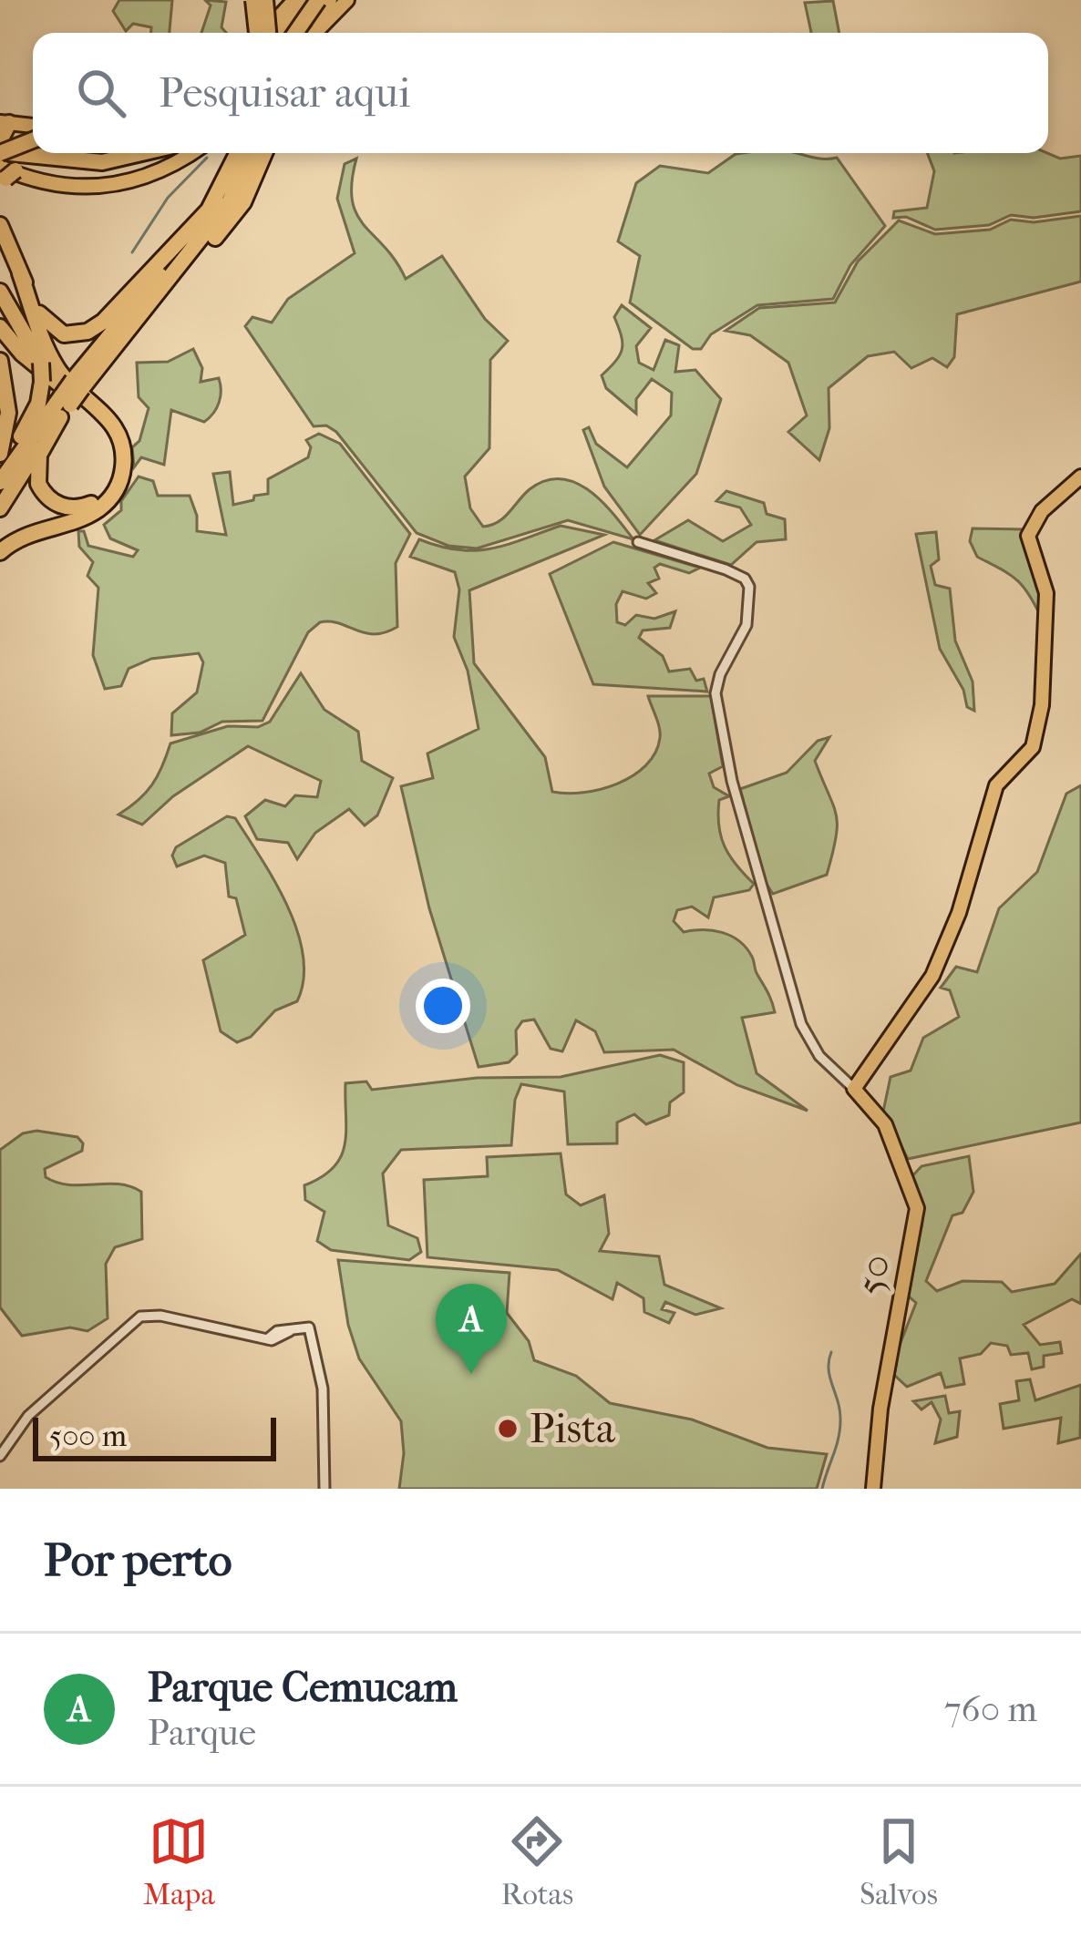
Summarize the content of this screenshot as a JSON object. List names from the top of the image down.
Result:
{
  "streets": {
    "main road": ["50"]
  },
  "places": ["Pista"],
  "scale_bar": "500 m",
  "page": {
    "search": "Pesquisar aqui",
    "pins": "A",
    "scale": "500 m",
    "heading": "Por perto",
    "list": [
      {
        "mark": "A",
        "name": "Parque Cemucam",
        "note": "Parque",
        "value": "760 m"
      }
    ],
    "nav": ["Mapa", "Rotas", "Salvos"]
  }
}
